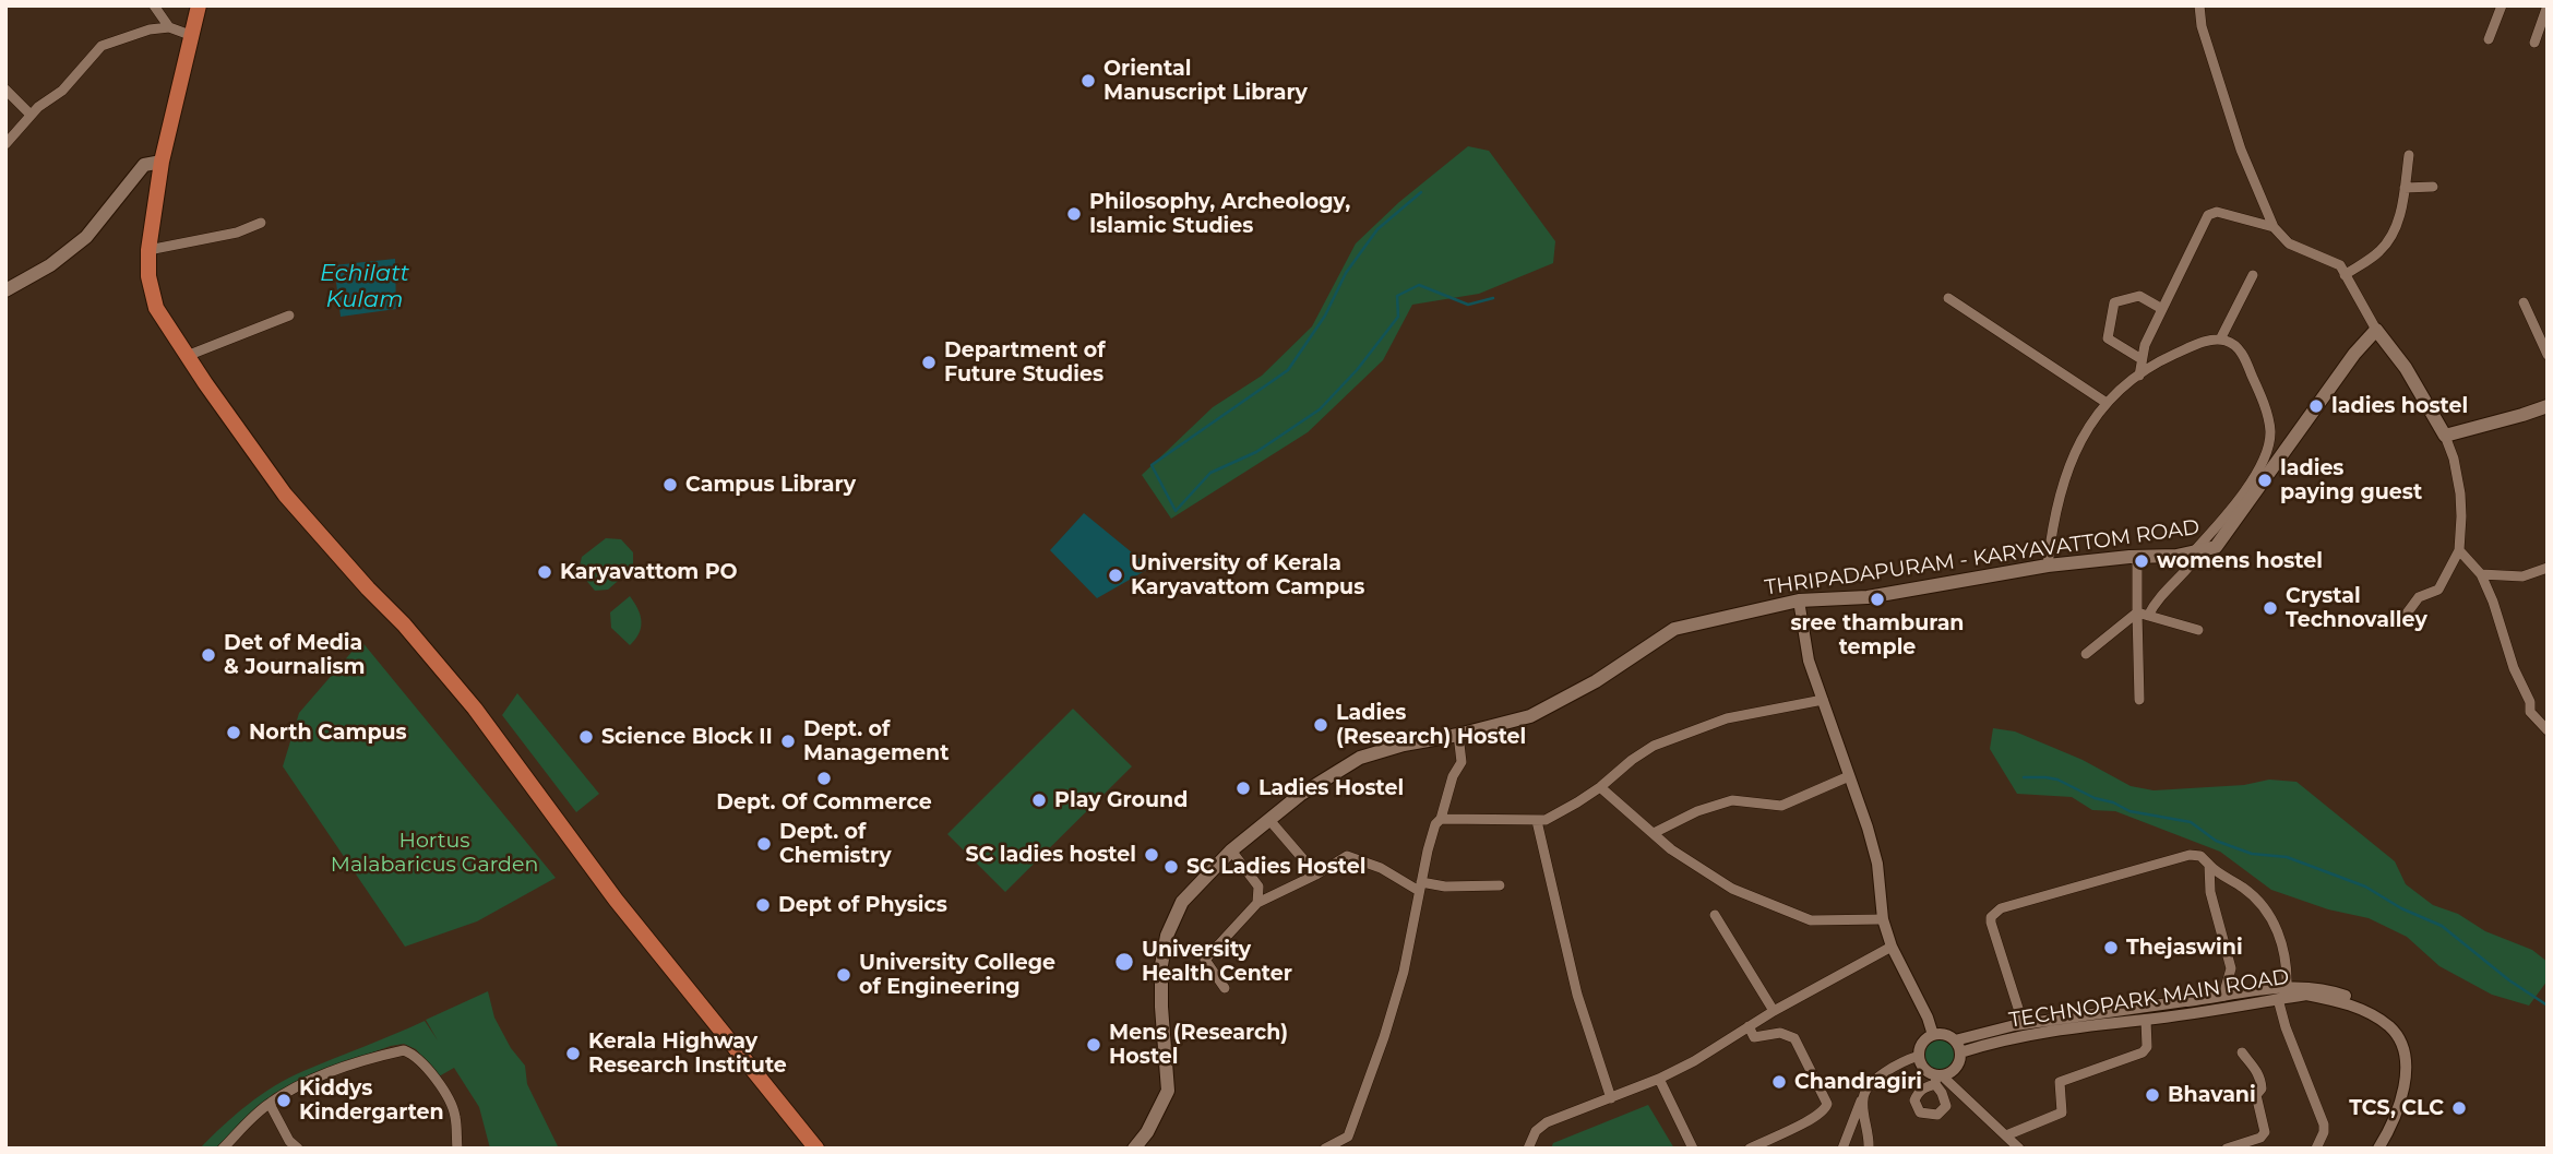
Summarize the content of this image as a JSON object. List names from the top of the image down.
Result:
{
  "streets": {
    "main road": ["THRIPADAPURAM - KARYAVATTOM ROAD"],
    "street": ["TECHNOPARK MAIN ROAD"]
  },
  "water": ["Echilatt Kulam"],
  "parks": ["Hortus Malabaricus Garden"],
  "places": [
    "Oriental Manuscript Library",
    "Philosophy, Archeology, Islamic Studies",
    "Department of Future Studies",
    "ladies hostel",
    "ladies paying guest",
    "Campus Library",
    "womens hostel",
    "Karyavattom PO",
    "University of Kerala Karyavattom Campus",
    "sree thamburan temple",
    "Crystal Technovalley",
    "Det of Media & Journalism",
    "Ladies (Research) Hostel",
    "North Campus",
    "Science Block II",
    "Dept. of Management",
    "Dept. Of Commerce",
    "Ladies Hostel",
    "Play Ground",
    "Dept. of Chemistry",
    "SC ladies hostel",
    "SC Ladies Hostel",
    "Dept of Physics",
    "Thejaswini",
    "University Health Center",
    "University College of Engineering",
    "Mens (Research) Hostel",
    "Kerala Highway Research Institute",
    "Chandragiri",
    "Bhavani",
    "Kiddys Kindergarten",
    "TCS, CLC"
  ]
}
